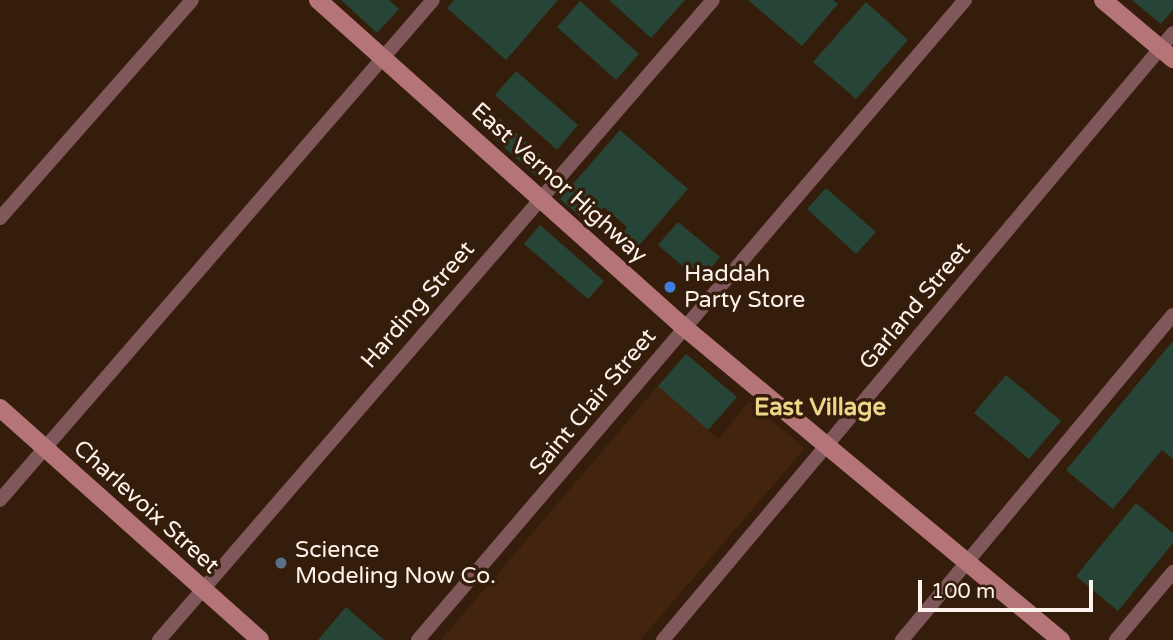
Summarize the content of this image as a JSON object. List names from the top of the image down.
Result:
{
  "streets": {
    "street": [
      "East Vernor Highway",
      "Harding Street",
      "Garland Street",
      "Saint Clair Street",
      "Charlevoix Street"
    ]
  },
  "crossings": [
    ["East Vernor Highway", "Harding Street"],
    ["East Vernor Highway", "Garland Street"],
    ["East Vernor Highway", "Saint Clair Street"],
    ["Harding Street", "Charlevoix Street"]
  ],
  "districts": ["East Village"],
  "places": ["Haddah Party Store", "Science Modeling Now Co."],
  "scale_bar": "100 m"
}
